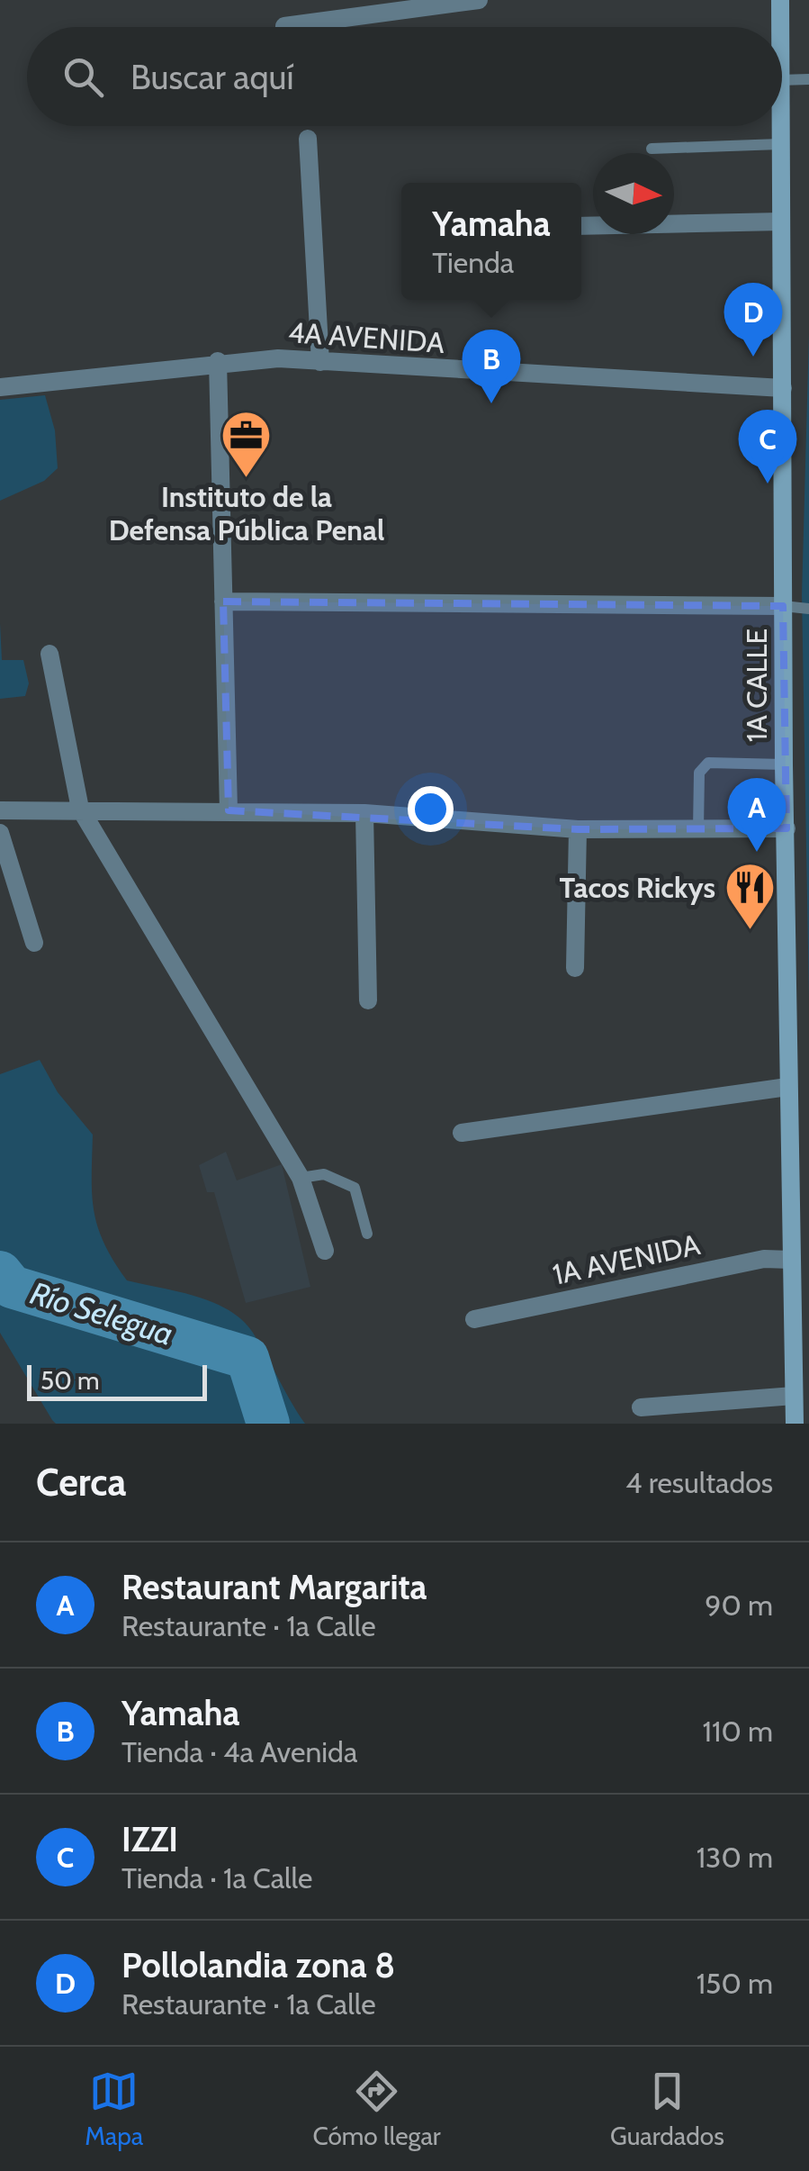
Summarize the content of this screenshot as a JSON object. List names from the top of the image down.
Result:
{
  "streets": {
    "main road": ["1A CALLE"],
    "street": ["4A AVENIDA", "1A AVENIDA"]
  },
  "crossings": [
    ["4A AVENIDA", "1A CALLE"],
    ["1A CALLE", "1A AVENIDA"]
  ],
  "water": ["Río Selegua"],
  "places": {
    "office": ["Instituto de la Defensa Pública Penal"],
    "restaurant": ["Tacos Rickys"]
  },
  "scale_bar": "50 m",
  "north": "right",
  "page": {
    "search": "Buscar aquí",
    "popup": ["Yamaha", "Tienda"],
    "pins": [
      "D",
      "B",
      "C",
      "A"
    ],
    "scale": "50 m",
    "heading": ["Cerca", "4 resultados"],
    "list": [
      {
        "mark": "A",
        "name": "Restaurant Margarita",
        "note": "Restaurante · 1a Calle",
        "value": "90 m"
      },
      {
        "mark": "B",
        "name": "Yamaha",
        "note": "Tienda · 4a Avenida",
        "value": "110 m"
      },
      {
        "mark": "C",
        "name": "IZZI",
        "note": "Tienda · 1a Calle",
        "value": "130 m"
      },
      {
        "mark": "D",
        "name": "Pollolandia zona 8",
        "note": "Restaurante · 1a Calle",
        "value": "150 m"
      }
    ],
    "nav": ["Mapa", "Cómo llegar", "Guardados"]
  }
}
